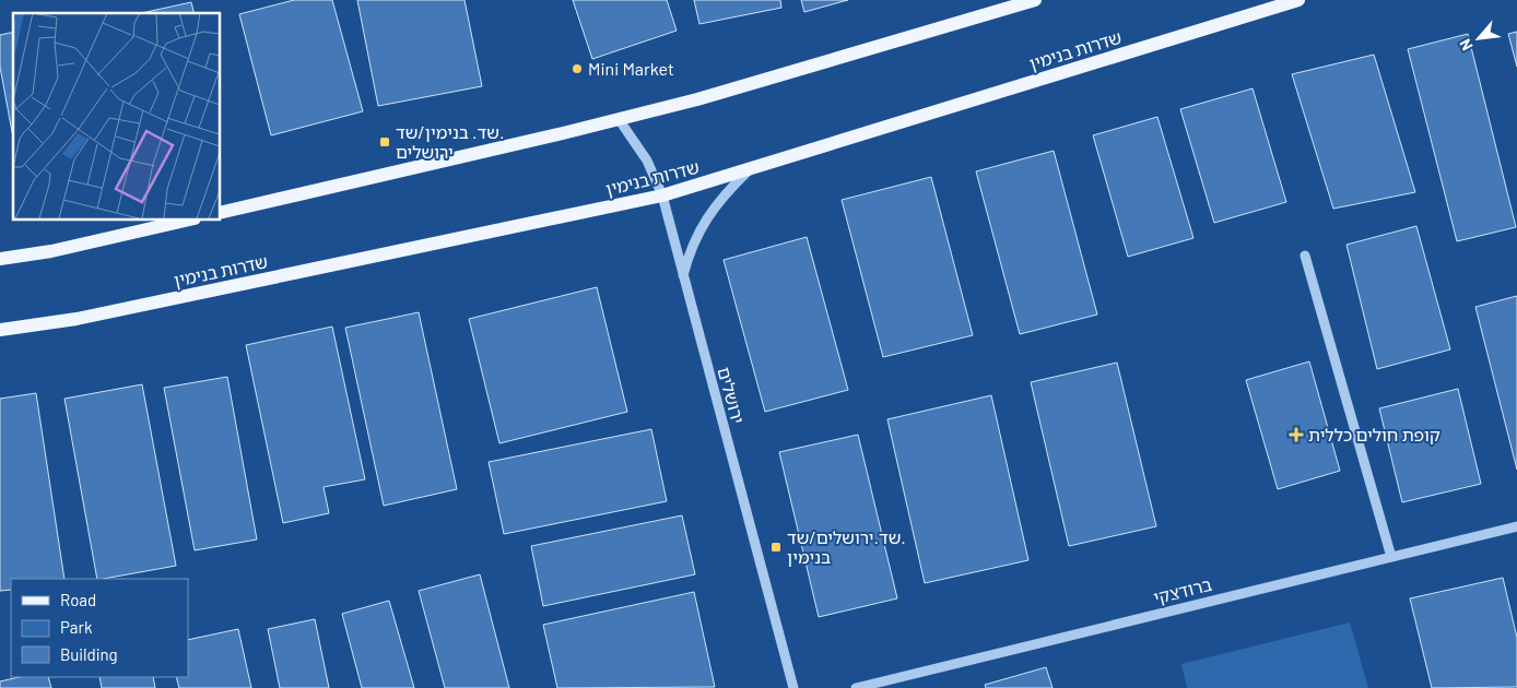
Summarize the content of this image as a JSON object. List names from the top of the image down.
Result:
{
  "streets": {
    "main road": ["שדרות בנימין"],
    "street": ["ירושלים", "ברודצקי"]
  },
  "crossings": [
    ["שדרות בנימין", "ירושלים"]
  ],
  "places": {
    "other": ["Mini Market"],
    "transit": ["שד. בנימין/שד. ירושלים", "שד.ירושלים/שד. בנימין"],
    "health": ["קופת חולים כללית"]
  },
  "legend": ["Road", "Park", "Building"],
  "north": "bottom left"
}
